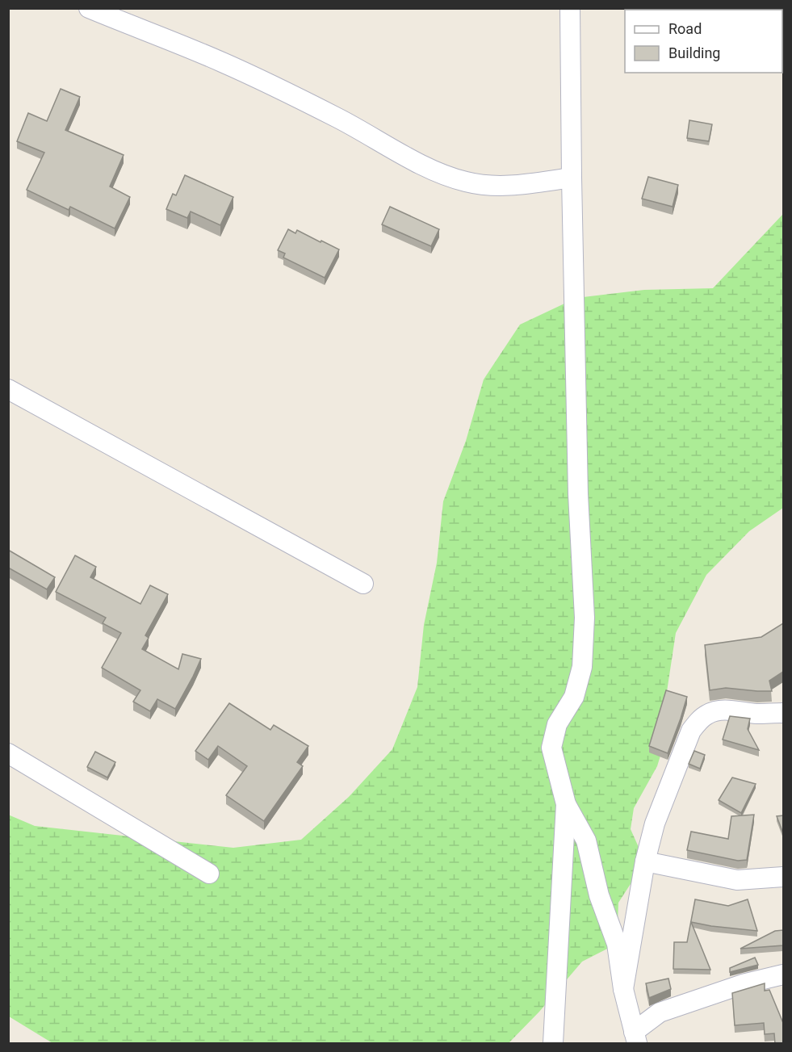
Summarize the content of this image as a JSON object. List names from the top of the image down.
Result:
{
  "legend": ["Road", "Building"]
}
